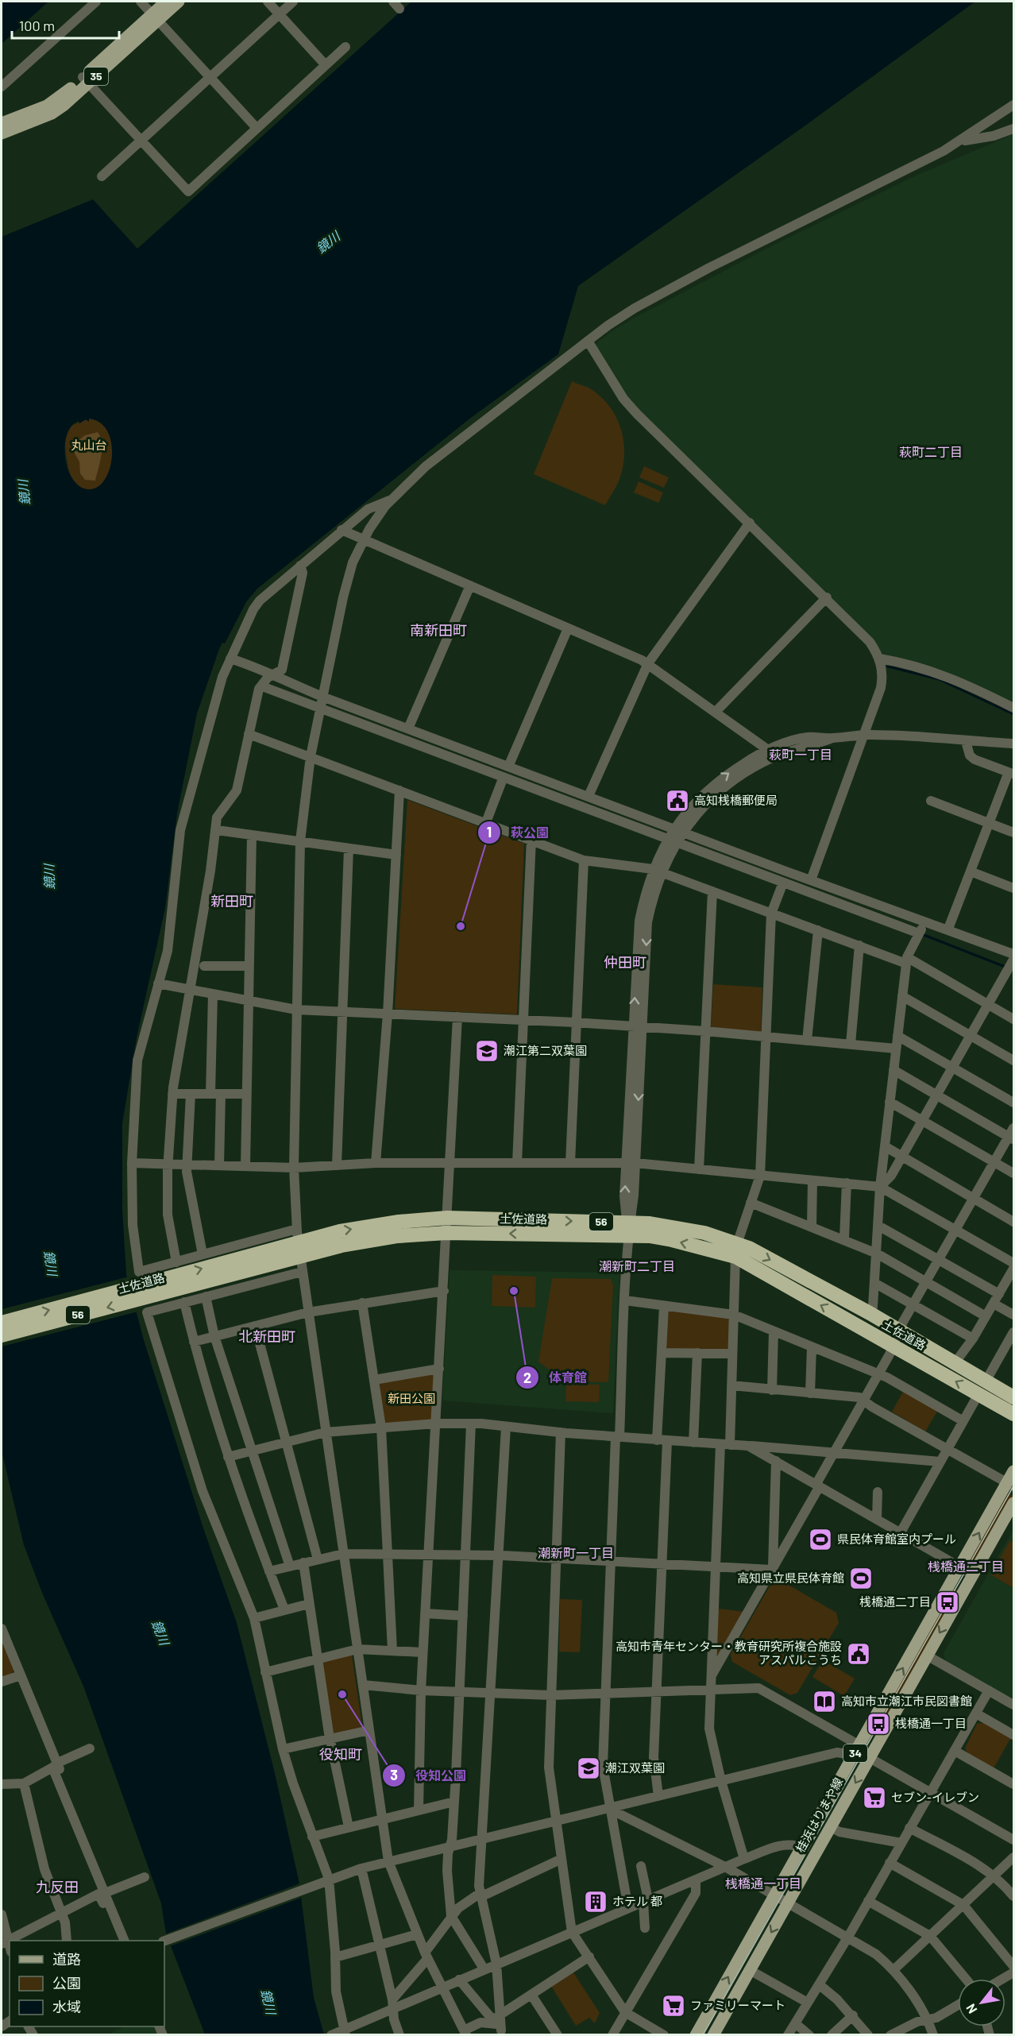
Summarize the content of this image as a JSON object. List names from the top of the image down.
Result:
{
  "streets": {
    "highway": ["土佐道路", "56"],
    "main road": ["35", "34", "桂浜はりまや線"]
  },
  "districts": [
    "萩町二丁目",
    "南新田町",
    "萩町一丁目",
    "新田町",
    "仲田町",
    "潮新町二丁目",
    "北新田町",
    "潮新町一丁目",
    "桟橋通二丁目",
    "役知町",
    "桟橋通一丁目",
    "九反田"
  ],
  "water": ["鏡川"],
  "parks": ["丸山台", "新田公園"],
  "places": {
    "public building": ["高知桟橋郵便局", "高知市青年センター・教育研究所複合施設 アスパルこうち"],
    "other": ["萩公園", "体育館", "役知公園"],
    "school or university": ["潮江第二双葉園", "潮江双葉園"],
    "sports": ["県民体育館室内プール", "高知県立県民体育館"],
    "bus stop": ["桟橋通二丁目", "桟橋通一丁目"],
    "library": ["高知市立潮江市民図書館"],
    "supermarket": ["セブン-イレブン", "ファミリーマート"],
    "building": ["ホテル 都"]
  },
  "legend": ["道路", "公園", "水域"],
  "scale_bar": "100 m",
  "north": "bottom left"
}
